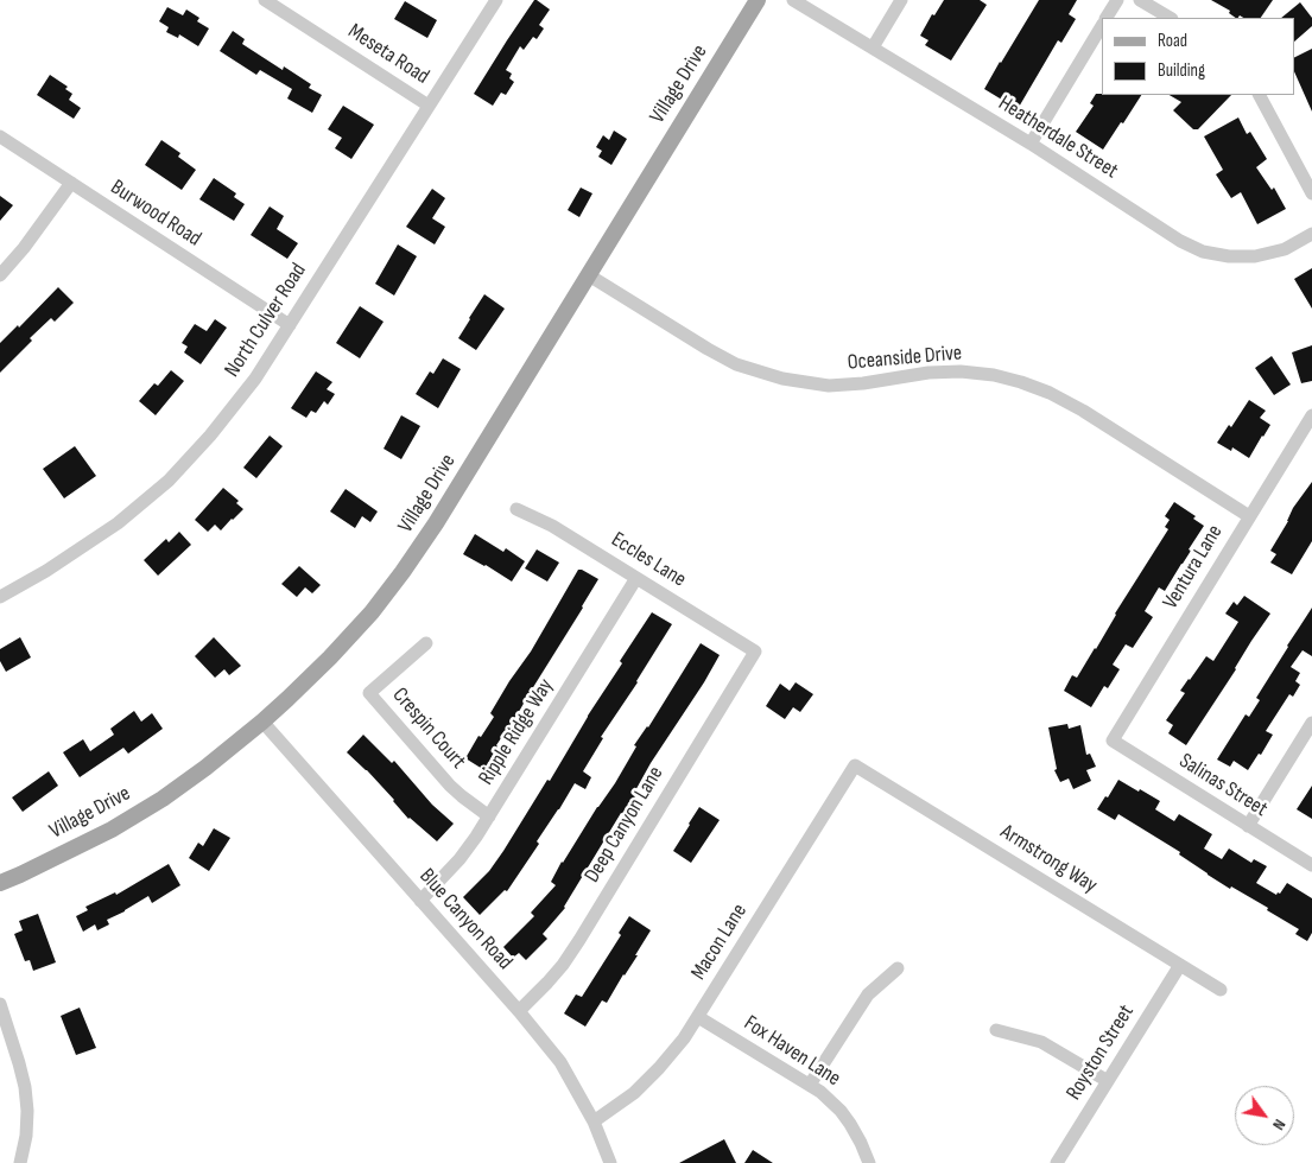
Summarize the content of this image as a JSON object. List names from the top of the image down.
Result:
{
  "streets": {
    "main road": ["Village Drive"],
    "street": [
      "Meseta Road",
      "Heatherdale Street",
      "Burwood Road",
      "North Culver Road",
      "Oceanside Drive",
      "Eccles Lane",
      "Ventura Lane",
      "Crespin Court",
      "Ripple Ridge Way",
      "Salinas Street",
      "Deep Canyon Lane",
      "Armstrong Way",
      "Blue Canyon Road",
      "Macon Lane",
      "Fox Haven Lane",
      "Royston Street"
    ]
  },
  "crossings": [
    ["Meseta Road", "North Culver Road"],
    ["Village Drive", "Oceanside Drive"],
    ["Village Drive", "Blue Canyon Road"],
    ["Burwood Road", "North Culver Road"],
    ["Oceanside Drive", "Ventura Lane"],
    ["Eccles Lane", "Ripple Ridge Way"],
    ["Eccles Lane", "Deep Canyon Lane"],
    ["Ventura Lane", "Salinas Street"],
    ["Crespin Court", "Ripple Ridge Way"],
    ["Ripple Ridge Way", "Blue Canyon Road"],
    ["Deep Canyon Lane", "Blue Canyon Road"],
    ["Armstrong Way", "Macon Lane"],
    ["Armstrong Way", "Royston Street"],
    ["Blue Canyon Road", "Macon Lane"],
    ["Macon Lane", "Fox Haven Lane"]
  ],
  "legend": ["Road", "Building"],
  "north": "bottom right"
}
